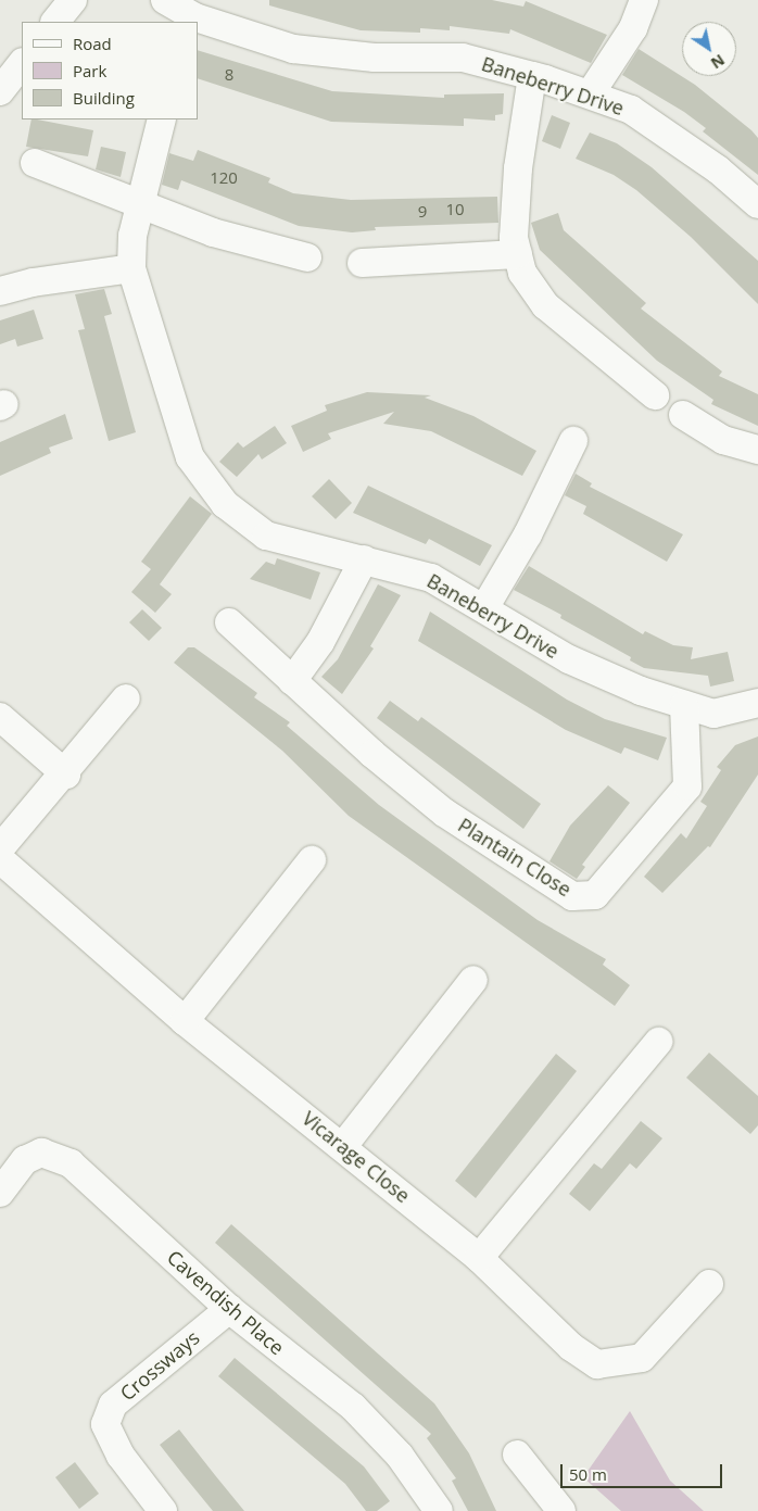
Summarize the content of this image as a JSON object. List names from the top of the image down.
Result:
{
  "streets": {
    "street": [
      "Baneberry Drive",
      "Plantain Close",
      "Vicarage Close",
      "Cavendish Place",
      "Crossways"
    ]
  },
  "crossings": [
    ["Baneberry Drive", "Plantain Close"],
    ["Cavendish Place", "Crossways"]
  ],
  "house_numbers": [
    "8",
    "120",
    "10",
    "9"
  ],
  "legend": ["Road", "Park", "Building"],
  "scale_bar": "50 m",
  "north": "bottom right"
}
